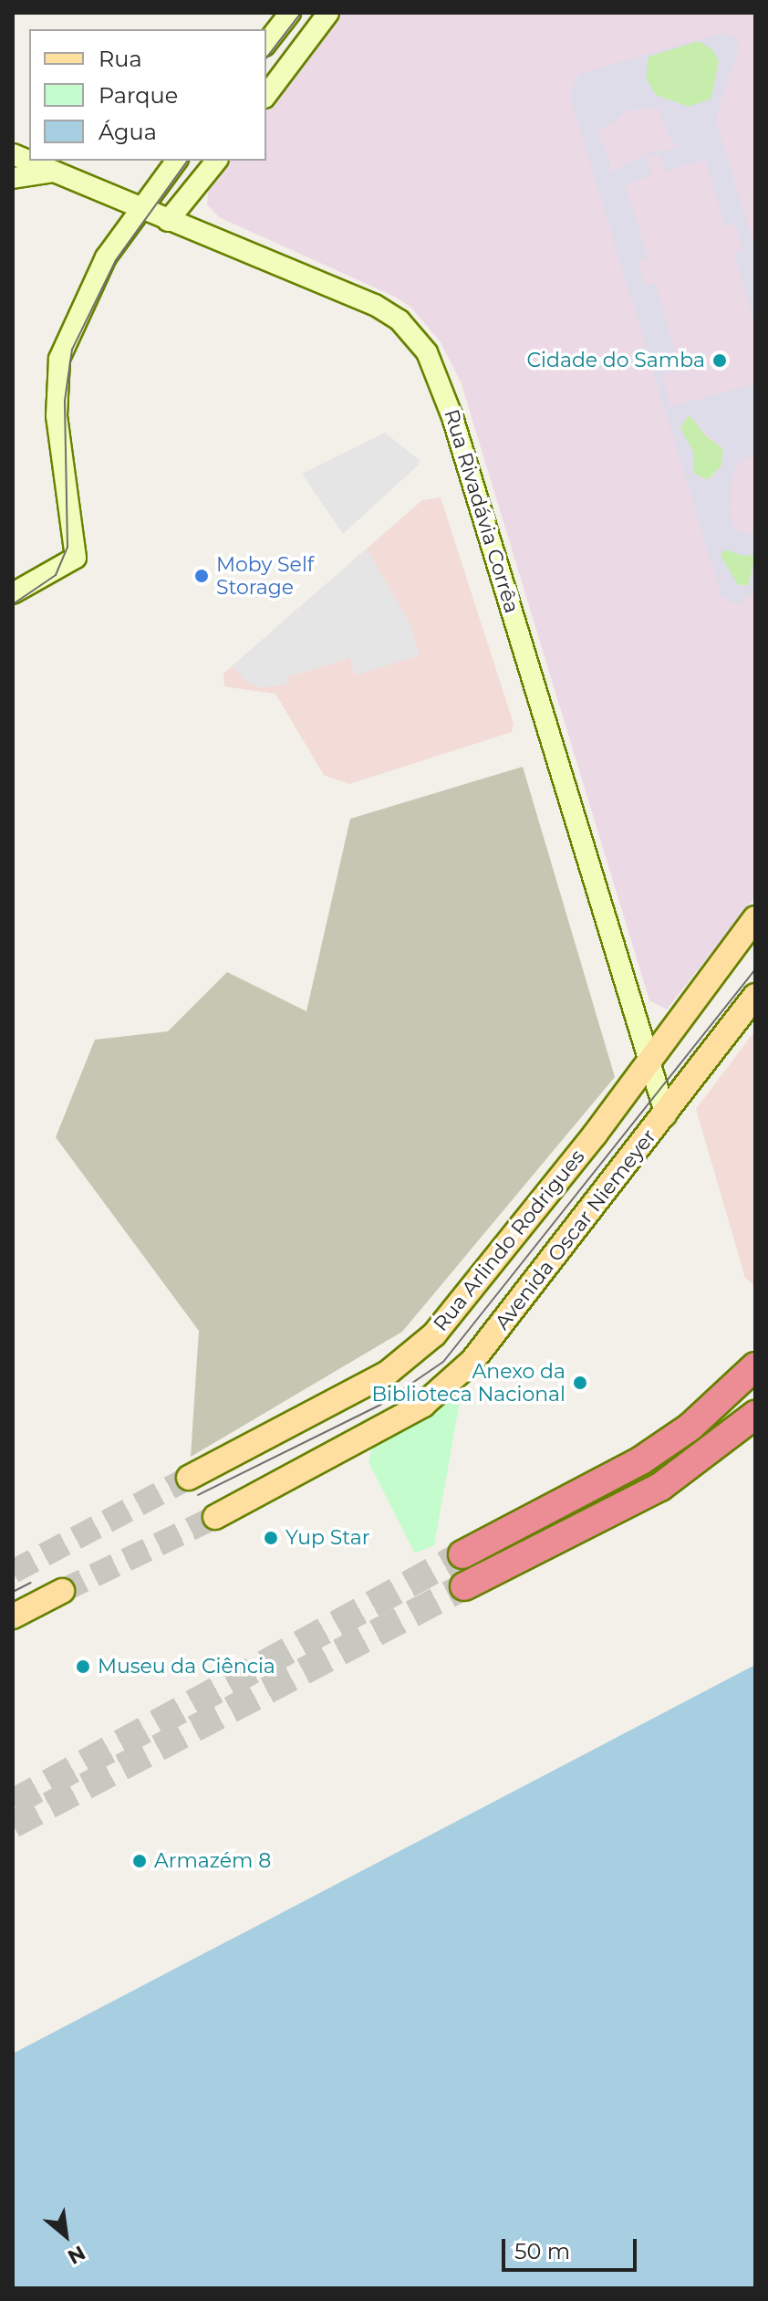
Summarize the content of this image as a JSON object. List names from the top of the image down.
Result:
{
  "streets": {
    "main road": ["Avenida Oscar Niemeyer", "Rua Arlindo Rodrigues"],
    "street": ["Rua Rivadávia Corrêa"]
  },
  "crossings": [
    ["Rua Rivadávia Corrêa", "Avenida Oscar Niemeyer"],
    ["Rua Rivadávia Corrêa", "Rua Arlindo Rodrigues"]
  ],
  "places": [
    "Cidade do Samba",
    "Moby Self Storage",
    "Anexo da Biblioteca Nacional",
    "Yup Star",
    "Museu da Ciência",
    "Armazém 8"
  ],
  "legend": ["Rua", "Parque", "Água"],
  "scale_bar": "50 m",
  "north": "bottom right"
}
